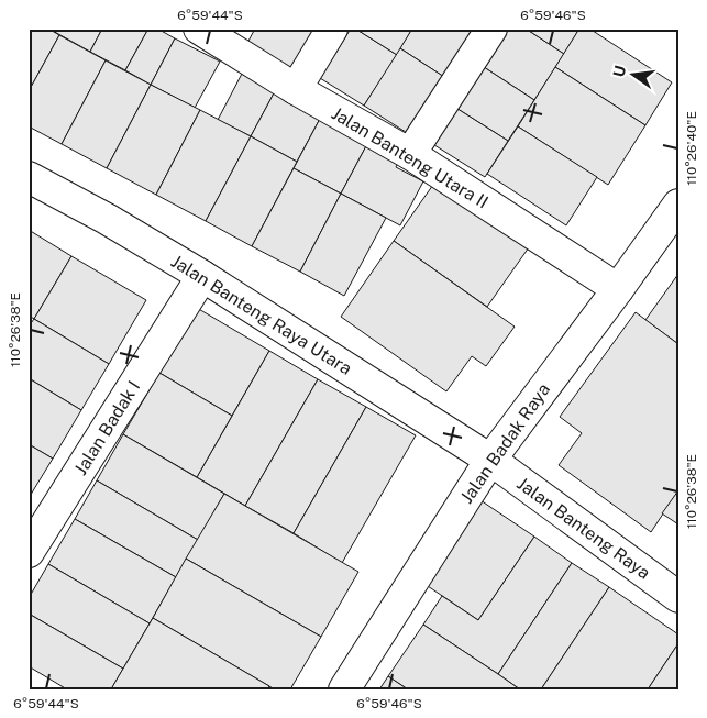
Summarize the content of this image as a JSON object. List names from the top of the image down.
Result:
{
  "streets": {
    "street": [
      "Jalan Banteng Utara II",
      "Jalan Banteng Raya Utara",
      "Jalan Badak I",
      "Jalan Badak Raya",
      "Jalan Banteng Raya"
    ]
  },
  "crossings": [
    ["Jalan Banteng Utara II", "Jalan Badak Raya"],
    ["Jalan Banteng Raya Utara", "Jalan Badak I"],
    ["Jalan Banteng Raya Utara", "Jalan Badak Raya"],
    ["Jalan Banteng Raya Utara", "Jalan Banteng Raya"],
    ["Jalan Badak Raya", "Jalan Banteng Raya"]
  ],
  "north": "left",
  "coordinates": [
    "6°59'44\"S",
    "6°59'46\"S",
    "110°26'40\"E",
    "110°26'38\"E"
  ]
}
